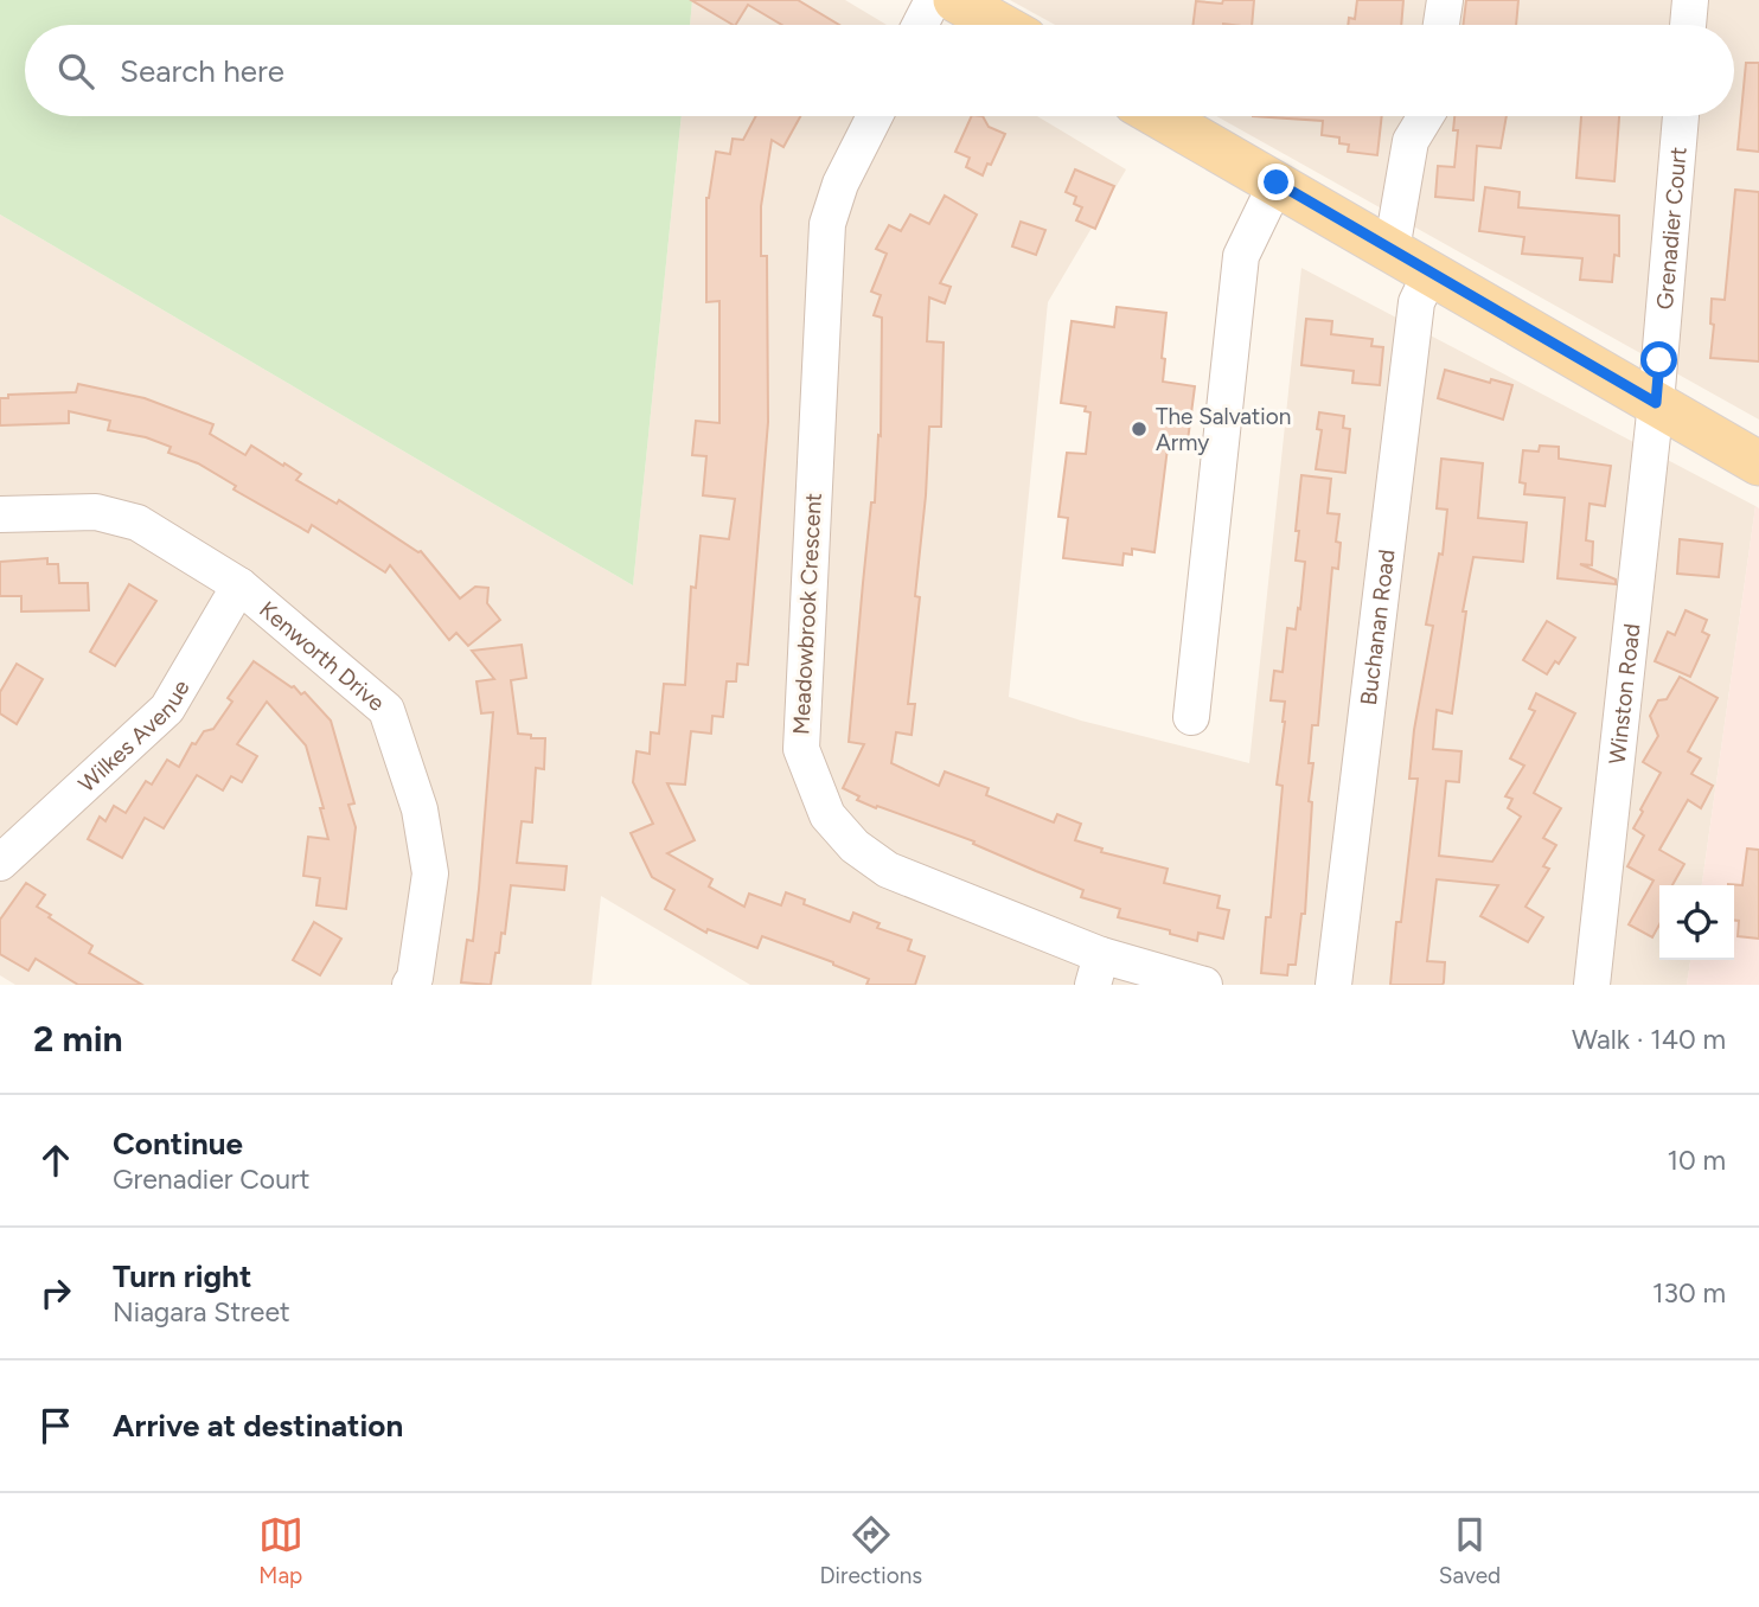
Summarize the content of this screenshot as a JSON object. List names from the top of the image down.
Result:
{
  "streets": {
    "street": [
      "Grenadier Court",
      "Meadowbrook Crescent",
      "Buchanan Road",
      "Kenworth Drive",
      "Winston Road",
      "Wilkes Avenue"
    ]
  },
  "crossings": [
    ["Grenadier Court", "Winston Road"],
    ["Kenworth Drive", "Wilkes Avenue"]
  ],
  "places": ["The Salvation Army"],
  "page": {
    "search": "Search here",
    "heading": ["2 min", "Walk · 140 m"],
    "list": [
      ["Continue", "Grenadier Court", "10 m"],
      ["Turn right", "Niagara Street", "130 m"],
      "Arrive at destination"
    ],
    "nav": ["Map", "Directions", "Saved"]
  }
}
